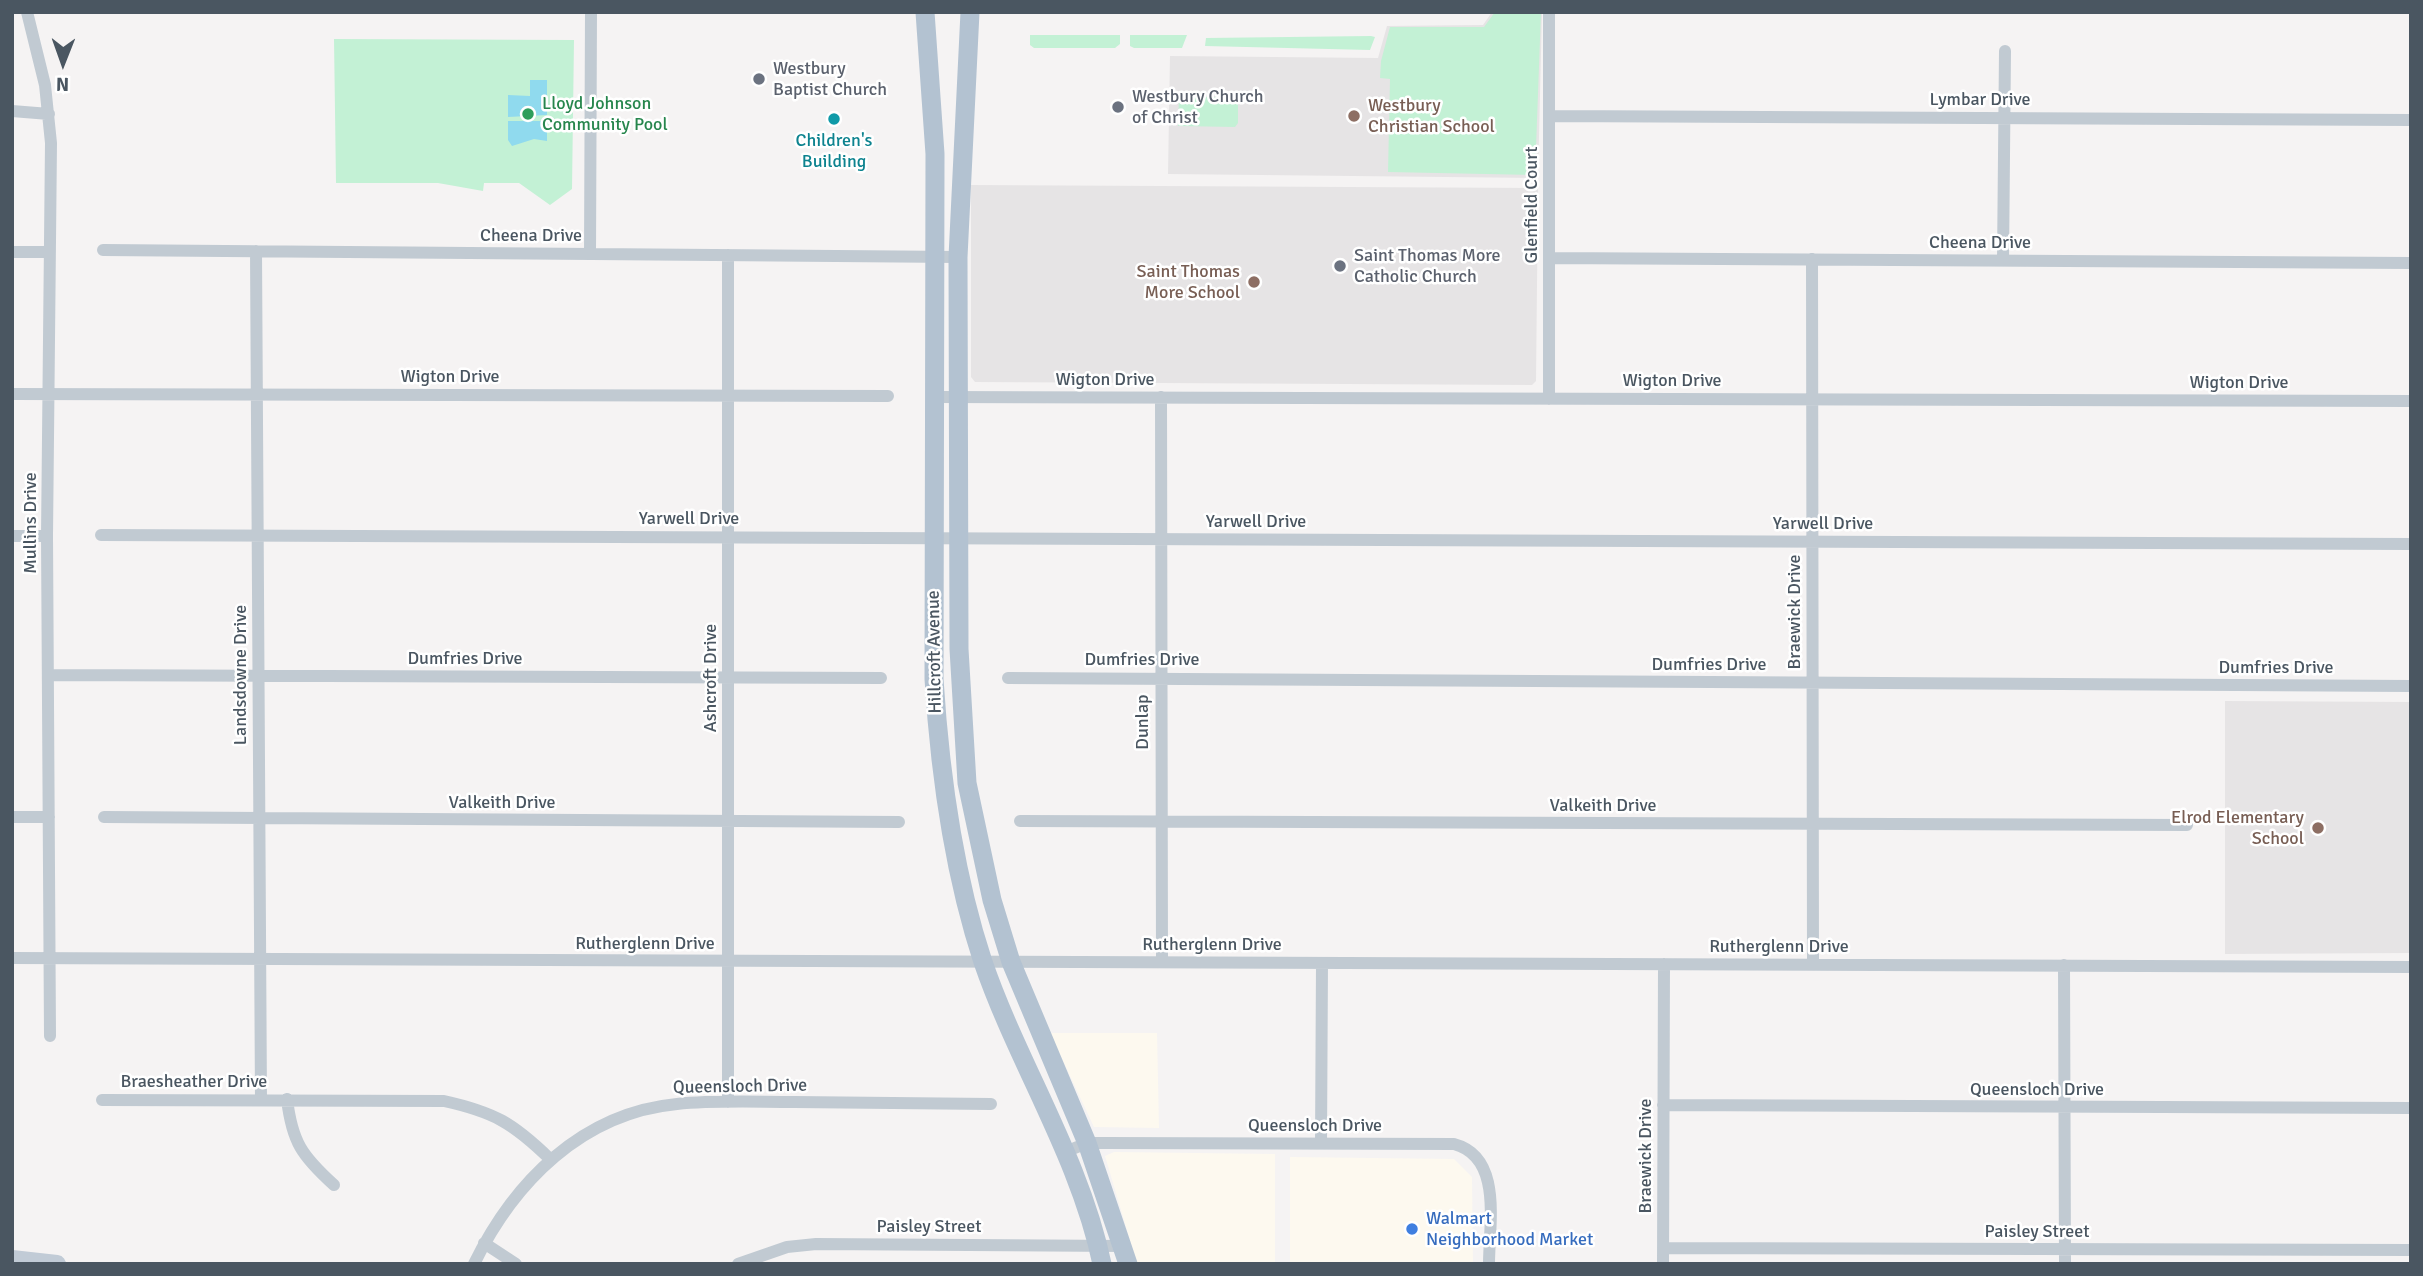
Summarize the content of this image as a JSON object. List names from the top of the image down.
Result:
{
  "streets": {
    "main road": ["Hillcroft Avenue"],
    "street": [
      "Lymbar Drive",
      "Glenfield Court",
      "Cheena Drive",
      "Wigton Drive",
      "Yarwell Drive",
      "Mullins Drive",
      "Braewick Drive",
      "Dumfries Drive",
      "Landsdowne Drive",
      "Ashcroft Drive",
      "Dunlap",
      "Valkeith Drive",
      "Rutherglenn Drive",
      "Braesheather Drive",
      "Queensloch Drive",
      "Paisley Street"
    ]
  },
  "crossings": [
    ["Lymbar Drive", "Glenfield Court"],
    ["Glenfield Court", "Cheena Drive"],
    ["Glenfield Court", "Wigton Drive"],
    ["Cheena Drive", "Braewick Drive"],
    ["Cheena Drive", "Hillcroft Avenue"],
    ["Cheena Drive", "Landsdowne Drive"],
    ["Cheena Drive", "Ashcroft Drive"],
    ["Wigton Drive", "Mullins Drive"],
    ["Wigton Drive", "Braewick Drive"],
    ["Wigton Drive", "Hillcroft Avenue"],
    ["Wigton Drive", "Landsdowne Drive"],
    ["Wigton Drive", "Ashcroft Drive"],
    ["Wigton Drive", "Dunlap"],
    ["Yarwell Drive", "Braewick Drive"],
    ["Yarwell Drive", "Hillcroft Avenue"],
    ["Yarwell Drive", "Landsdowne Drive"],
    ["Yarwell Drive", "Ashcroft Drive"],
    ["Yarwell Drive", "Dunlap"],
    ["Mullins Drive", "Dumfries Drive"],
    ["Mullins Drive", "Rutherglenn Drive"],
    ["Braewick Drive", "Dumfries Drive"],
    ["Braewick Drive", "Valkeith Drive"],
    ["Braewick Drive", "Rutherglenn Drive"],
    ["Braewick Drive", "Queensloch Drive"],
    ["Braewick Drive", "Paisley Street"],
    ["Hillcroft Avenue", "Rutherglenn Drive"],
    ["Hillcroft Avenue", "Queensloch Drive"],
    ["Hillcroft Avenue", "Paisley Street"],
    ["Dumfries Drive", "Landsdowne Drive"],
    ["Dumfries Drive", "Ashcroft Drive"],
    ["Dumfries Drive", "Dunlap"],
    ["Landsdowne Drive", "Valkeith Drive"],
    ["Landsdowne Drive", "Rutherglenn Drive"],
    ["Landsdowne Drive", "Braesheather Drive"],
    ["Ashcroft Drive", "Valkeith Drive"],
    ["Ashcroft Drive", "Rutherglenn Drive"],
    ["Ashcroft Drive", "Queensloch Drive"],
    ["Dunlap", "Valkeith Drive"],
    ["Dunlap", "Rutherglenn Drive"],
    ["Braesheather Drive", "Queensloch Drive"]
  ],
  "places": [
    "Westbury Baptist Church",
    "Westbury Church of Christ",
    "Lloyd Johnson Community Pool",
    "Westbury Christian School",
    "Children's Building",
    "Saint Thomas More Catholic Church",
    "Saint Thomas More School",
    "Elrod Elementary School",
    "Walmart Neighborhood Market"
  ],
  "north": "bottom"
}
